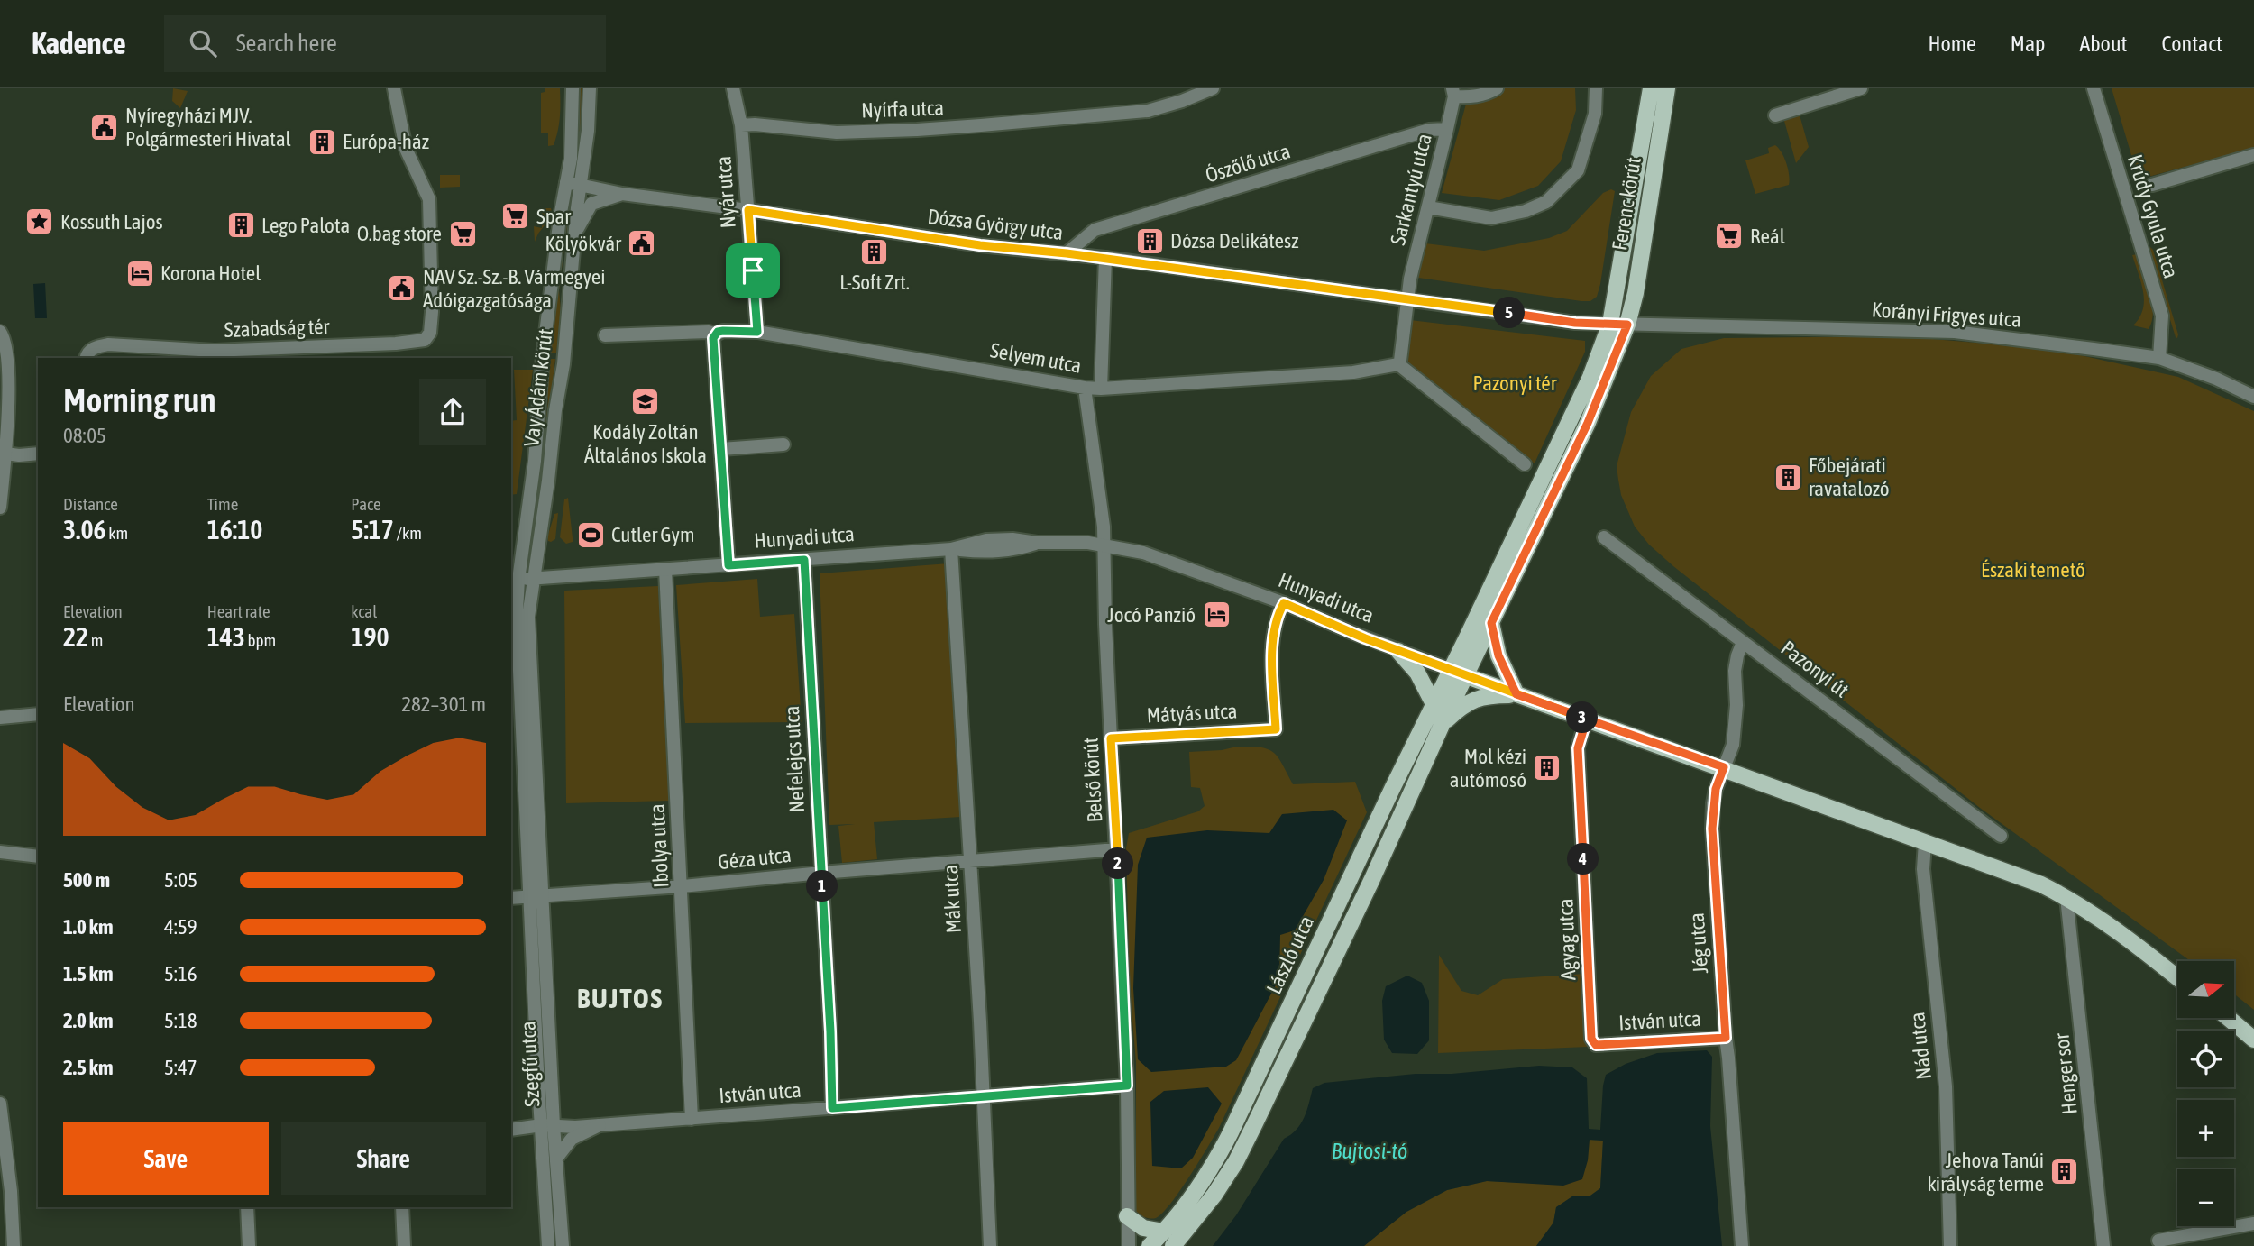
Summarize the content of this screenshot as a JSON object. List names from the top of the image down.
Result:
{
  "streets": {
    "main road": ["Ferenc körút", "Hunyadi utca", "László utca"],
    "street": [
      "Nyírfa utca",
      "Ószőlő utca",
      "Sarkantyú utca",
      "Nyár utca",
      "Krúdy Gyula utca",
      "Dózsa György utca",
      "Korányi Frigyes utca",
      "Szabadság tér",
      "Selyem utca",
      "Vay Ádám körút",
      "Pazonyi út",
      "Mátyás utca",
      "Nefelejcs utca",
      "Belső körút",
      "Ibolya utca",
      "Géza utca",
      "Mák utca",
      "Agyag utca",
      "Jég utca",
      "István utca",
      "Nád utca",
      "Szegfű utca",
      "Henger sor"
    ]
  },
  "crossings": [
    ["Nyírfa utca", "Nyár utca"],
    ["Ószőlő utca", "Sarkantyú utca"],
    ["Ószőlő utca", "Dózsa György utca"],
    ["Sarkantyú utca", "Dózsa György utca"],
    ["Nyár utca", "Dózsa György utca"],
    ["Nyár utca", "Selyem utca"],
    ["Ferenc körút", "Korányi Frigyes utca"],
    ["Krúdy Gyula utca", "Korányi Frigyes utca"],
    ["Dózsa György utca", "Vay Ádám körút"],
    ["Selyem utca", "Belső körút"],
    ["Vay Ádám körút", "Hunyadi utca"],
    ["Vay Ádám körút", "Szegfű utca"],
    ["Hunyadi utca", "Mátyás utca"],
    ["Hunyadi utca", "Nefelejcs utca"],
    ["Hunyadi utca", "Belső körút"],
    ["Hunyadi utca", "Ibolya utca"],
    ["Hunyadi utca", "Mák utca"],
    ["Hunyadi utca", "László utca"],
    ["Hunyadi utca", "Szegfű utca"],
    ["Pazonyi út", "Jég utca"],
    ["Mátyás utca", "Belső körút"],
    ["Nefelejcs utca", "Géza utca"],
    ["Nefelejcs utca", "István utca"],
    ["Belső körút", "Géza utca"],
    ["Belső körút", "István utca"],
    ["Ibolya utca", "Géza utca"],
    ["Ibolya utca", "István utca"],
    ["Géza utca", "Mák utca"],
    ["Géza utca", "Szegfű utca"],
    ["Mák utca", "István utca"],
    ["Agyag utca", "István utca"],
    ["Jég utca", "István utca"],
    ["István utca", "Szegfű utca"]
  ],
  "districts": ["BUJTOS"],
  "water": ["Bujtosi-tó"],
  "parks": ["Pazonyi tér", "Északi temető"],
  "places": {
    "public building": ["Nyíregyházi MJV. Polgármesteri Hivatal", "Kölyökvár", "NAV Sz.-Sz.-B. Vármegyei Adóigazgatósága"],
    "building": [
      "Európa-ház",
      "Lego Palota",
      "Dózsa Delikátesz",
      "L-Soft Zrt.",
      "Főbejárati ravatalozó",
      "Mol kézi autómosó",
      "Jehova Tanúi királyság terme"
    ],
    "supermarket": ["Spar", "O.bag store", "Reál"],
    "place": ["Kossuth Lajos"],
    "hotel": ["Korona Hotel", "Jocó Panzió"],
    "school or university": ["Kodály Zoltán Általános Iskola"],
    "sports": ["Cutler Gym"]
  },
  "north": "right",
  "page": {
    "header": "Kadence",
    "search": "Search here",
    "nav": [
      "Home",
      "Map",
      "About",
      "Contact"
    ],
    "pins": [
      "5",
      "3",
      "4",
      "2",
      "1"
    ],
    "heading": ["Morning run", "08:05"],
    "stats": [
      ["Distance", "3.06 km"],
      ["Time", "16:10"],
      ["Pace", "5:17 /km"],
      ["Elevation", "22 m"],
      ["Heart rate", "143 bpm"],
      ["kcal", "190"]
    ],
    "chart": ["Elevation", "282–301 m"],
    "list": [
      {
        "name": "500 m",
        "note": "5:05"
      },
      {
        "name": "1.0 km",
        "note": "4:59"
      },
      {
        "name": "1.5 km",
        "note": "5:16"
      },
      {
        "name": "2.0 km",
        "note": "5:18"
      },
      {
        "name": "2.5 km",
        "note": "5:47"
      }
    ],
    "map_buttons": ["+", "−"],
    "buttons": ["Save", "Share"]
  }
}
